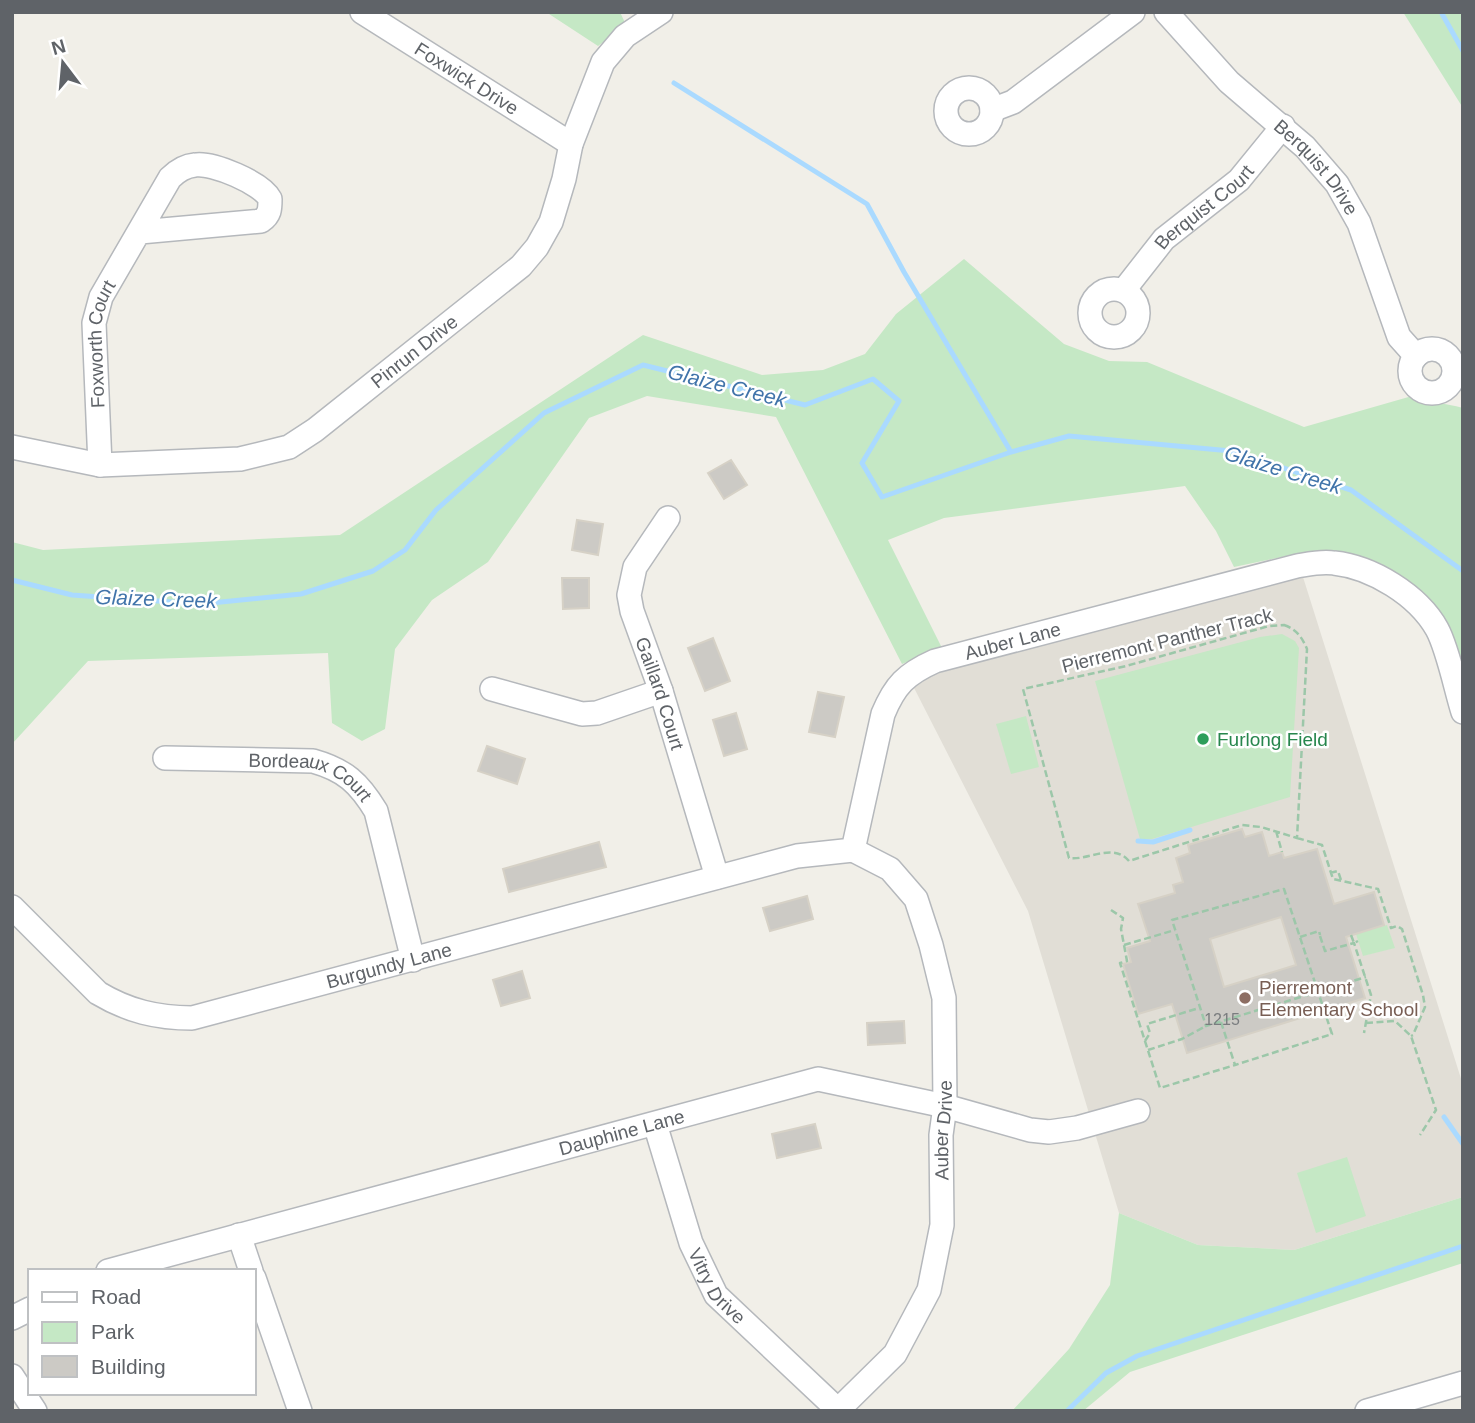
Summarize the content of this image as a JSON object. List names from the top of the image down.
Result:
{
  "streets": {
    "street": [
      "Foxwick Drive",
      "Berquist Drive",
      "Berquist Court",
      "Foxworth Court",
      "Pinrun Drive",
      "Auber Lane",
      "Gaillard Court",
      "Bordeaux Court",
      "Burgundy Lane",
      "Auber Drive",
      "Dauphine Lane",
      "Vitry Drive"
    ],
    "path": ["Pierremont Panther Track"]
  },
  "crossings": [
    ["Foxwick Drive", "Pinrun Drive"],
    ["Berquist Drive", "Berquist Court"],
    ["Foxworth Court", "Pinrun Drive"],
    ["Auber Lane", "Burgundy Lane"],
    ["Auber Lane", "Auber Drive"],
    ["Gaillard Court", "Burgundy Lane"],
    ["Bordeaux Court", "Burgundy Lane"],
    ["Burgundy Lane", "Auber Drive"],
    ["Auber Drive", "Dauphine Lane"],
    ["Auber Drive", "Vitry Drive"],
    ["Dauphine Lane", "Vitry Drive"]
  ],
  "water": ["Glaize Creek"],
  "places": ["Furlong Field", "Pierremont Elementary School"],
  "house_numbers": ["1215"],
  "legend": ["Road", "Park", "Building"],
  "north": "top"
}
